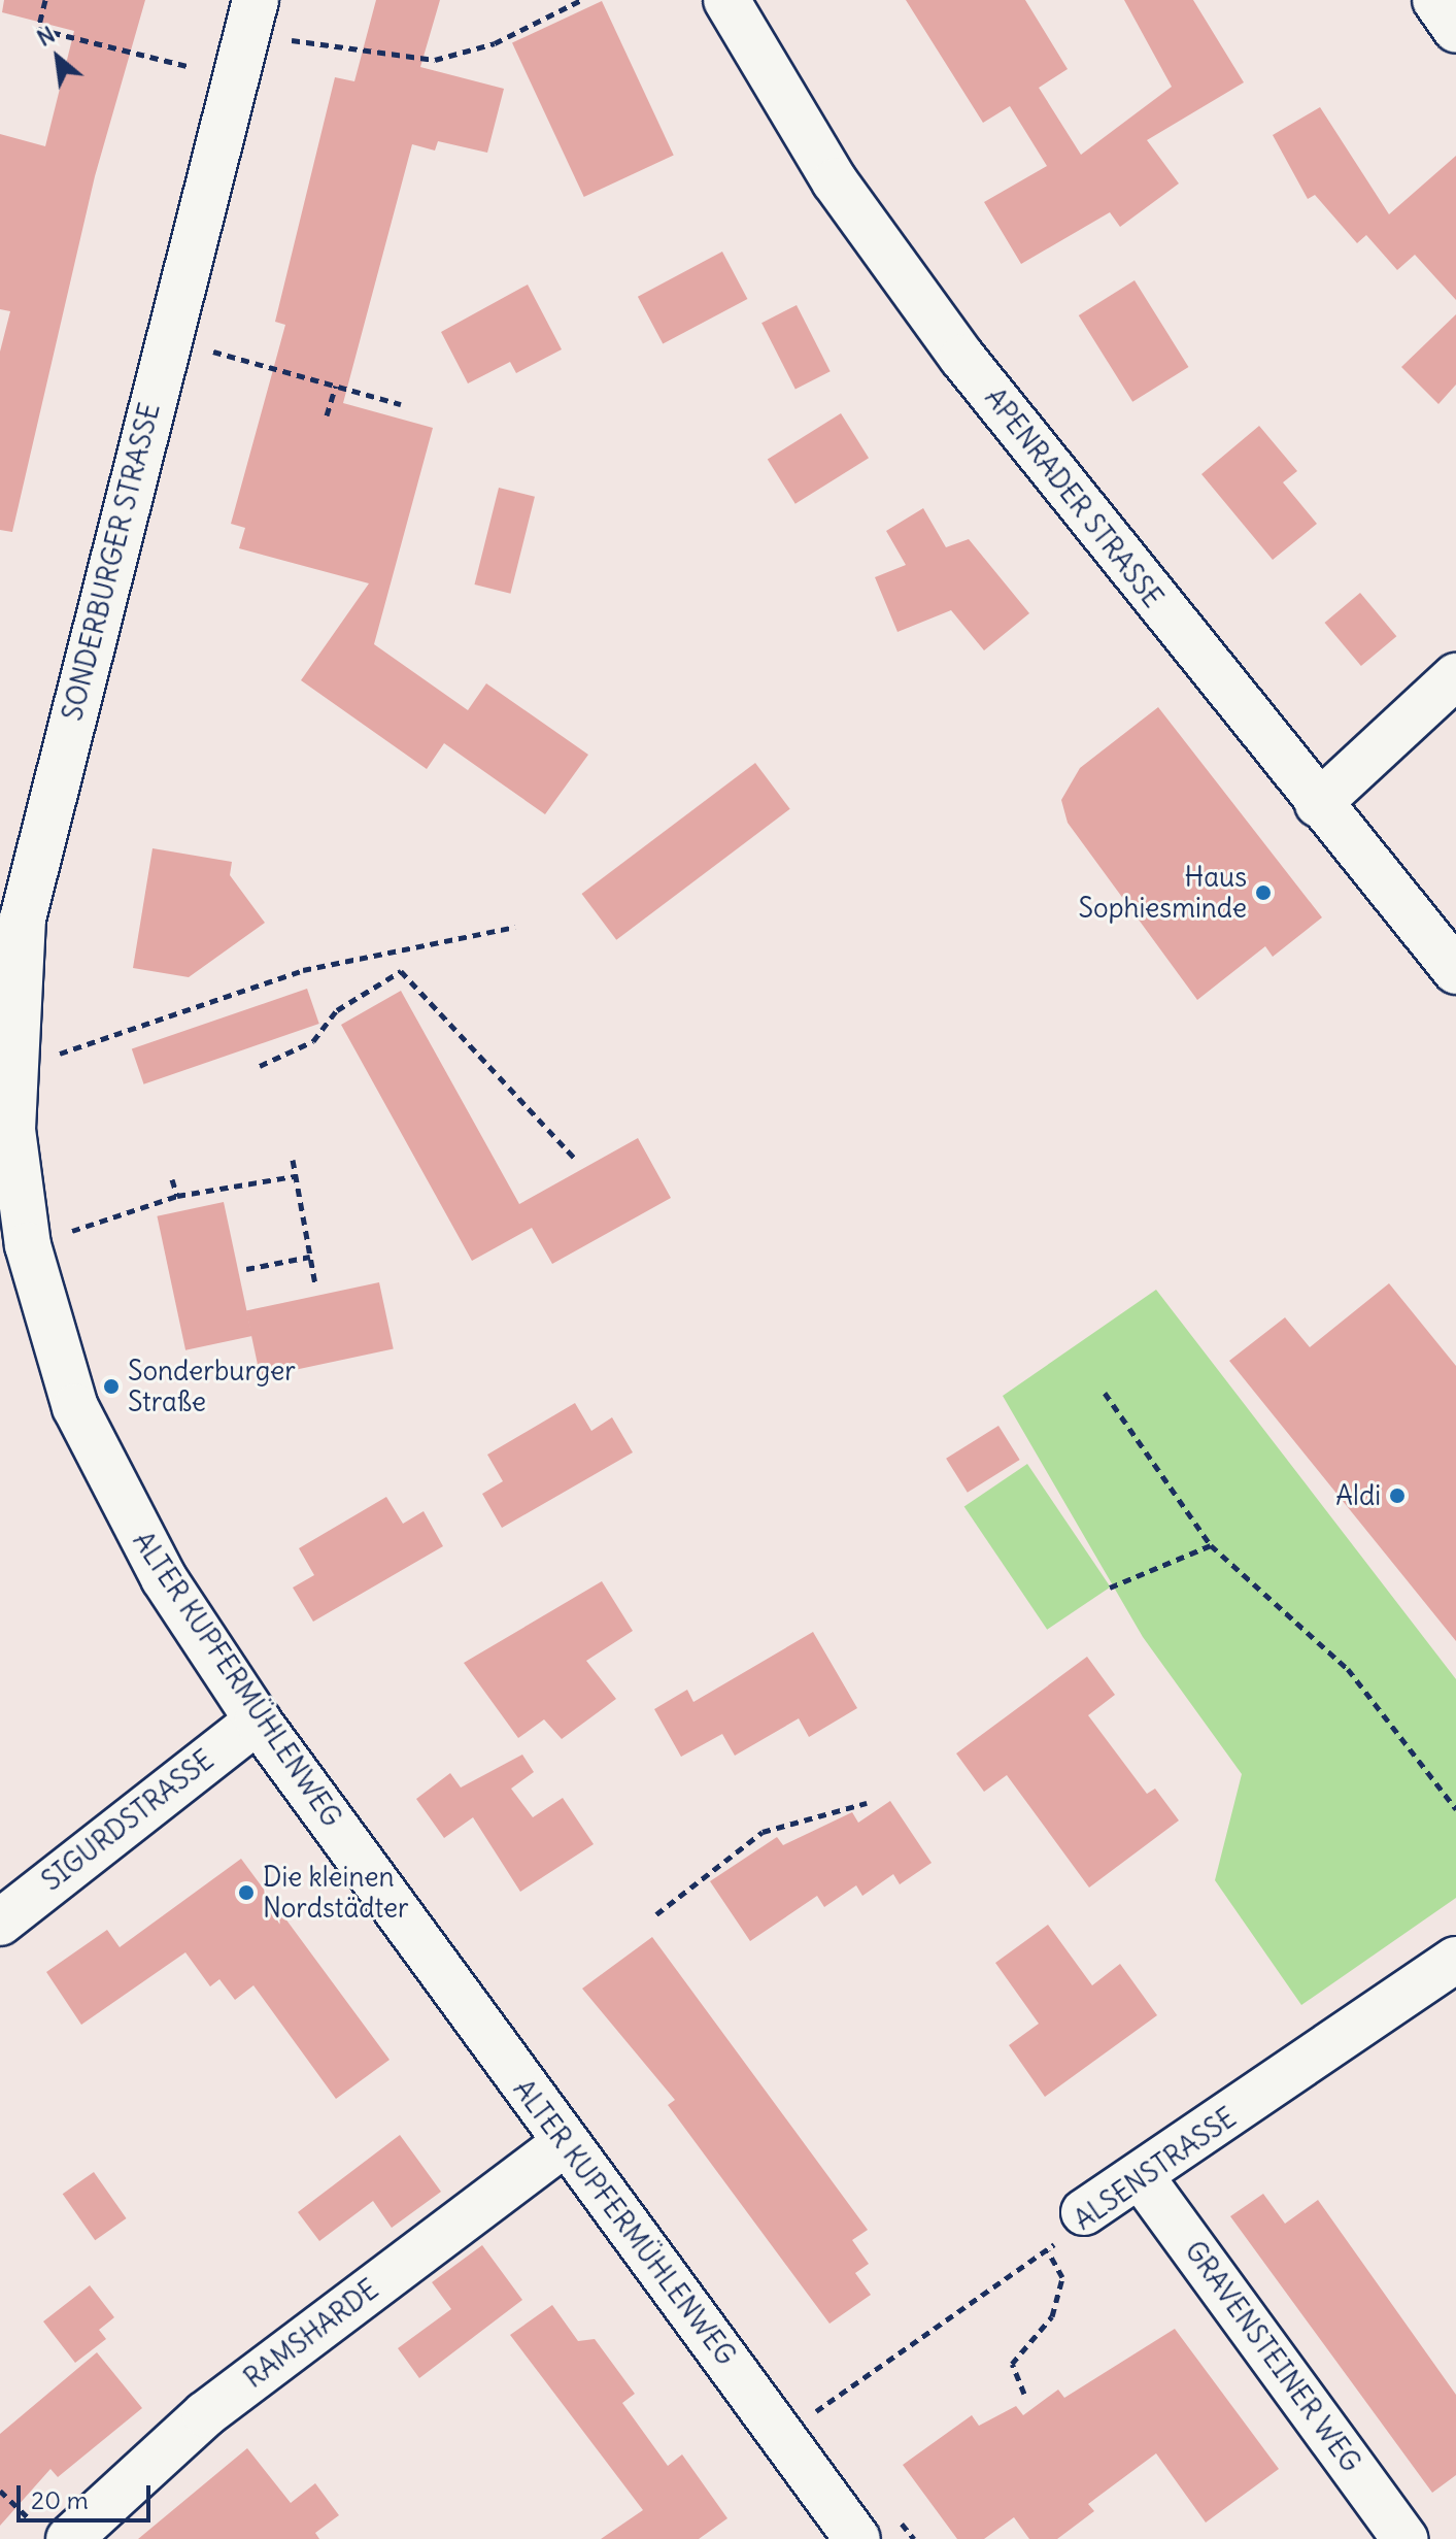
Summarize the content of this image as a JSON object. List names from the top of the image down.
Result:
{
  "streets": {
    "street": [
      "APENRADER STRASSE",
      "SONDERBURGER STRASSE",
      "ALTER KUPFERMÜHLENWEG",
      "SIGURDSTRASSE",
      "ALSENSTRASSE",
      "RAMSHARDE",
      "GRAVENSTEINER WEG"
    ]
  },
  "crossings": [
    ["SONDERBURGER STRASSE", "ALTER KUPFERMÜHLENWEG"],
    ["ALTER KUPFERMÜHLENWEG", "SIGURDSTRASSE"],
    ["ALTER KUPFERMÜHLENWEG", "RAMSHARDE"],
    ["ALSENSTRASSE", "GRAVENSTEINER WEG"]
  ],
  "places": [
    "Haus Sophiesminde",
    "Sonderburger Straße",
    "Aldi",
    "Die kleinen Nordstädter"
  ],
  "scale_bar": "20 m",
  "north": "top left"
}
